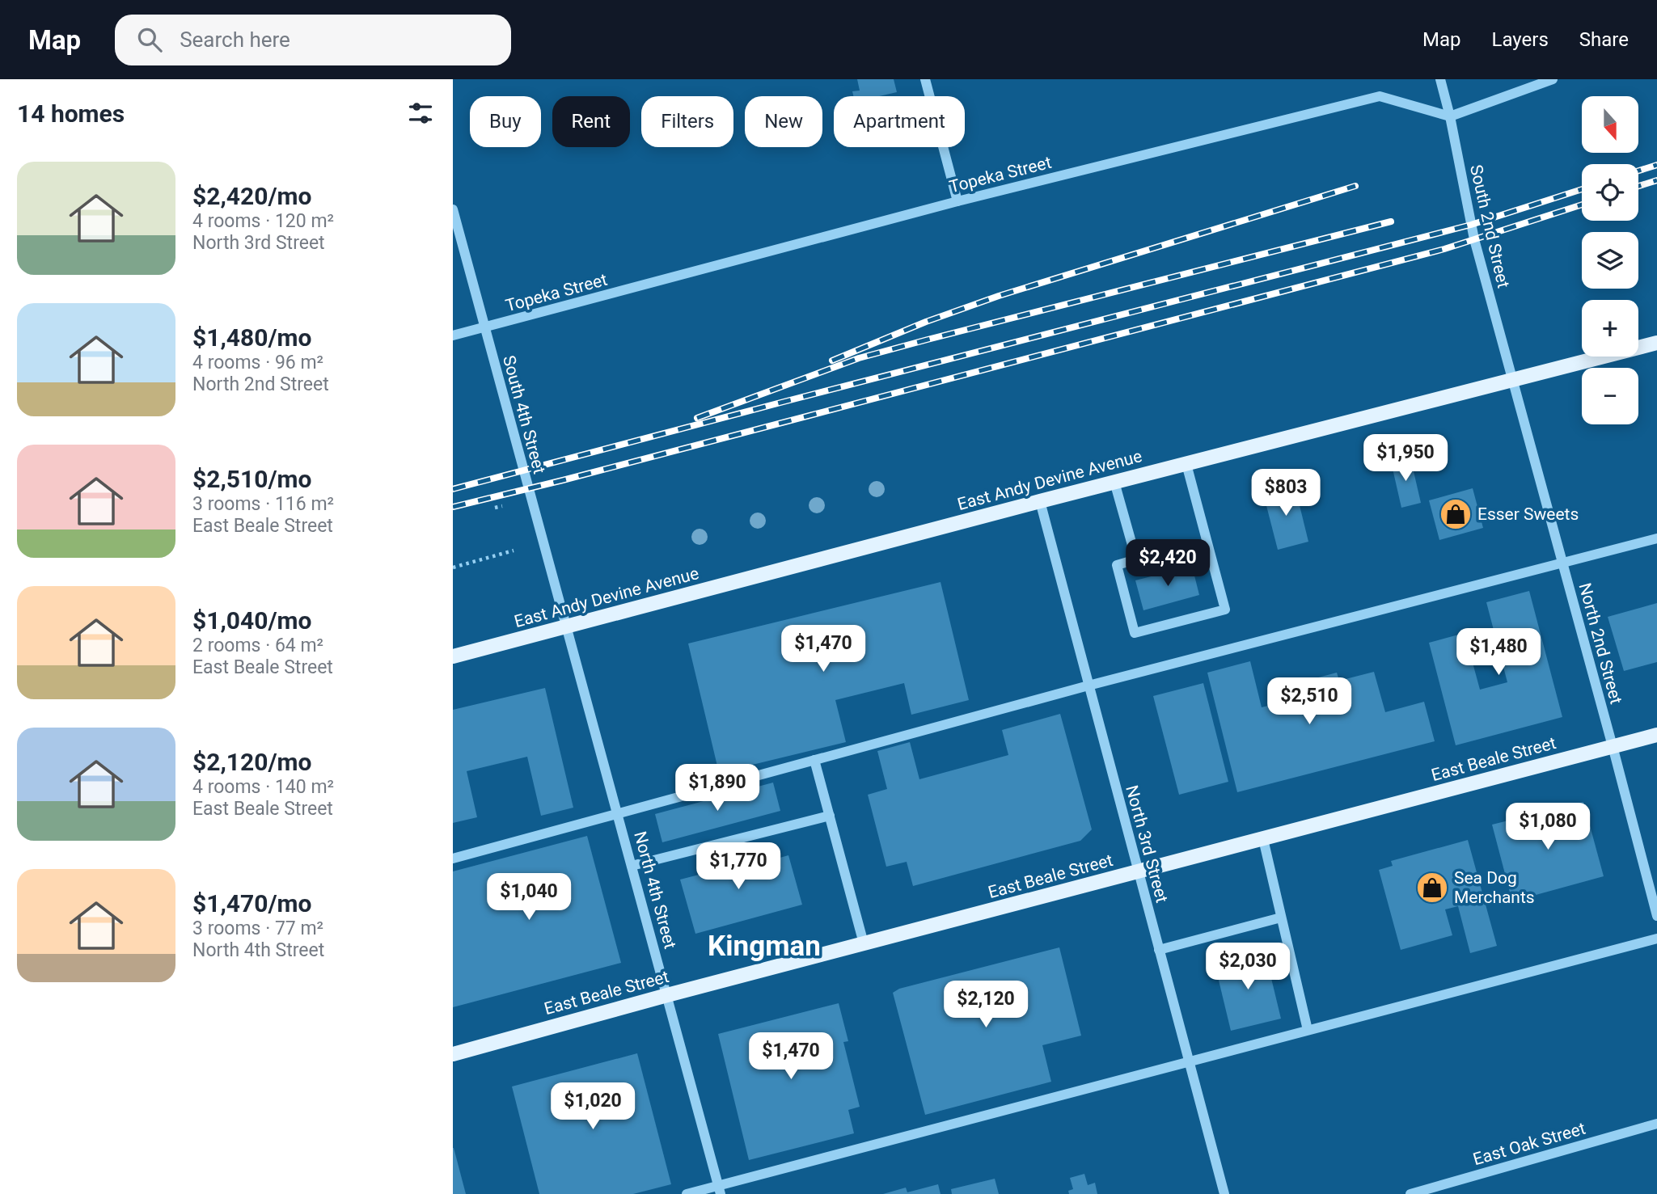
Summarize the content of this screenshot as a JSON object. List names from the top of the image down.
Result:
{
  "streets": {
    "main road": ["East Andy Devine Avenue", "East Beale Street"],
    "street": [
      "Topeka Street",
      "South 2nd Street",
      "South 4th Street",
      "North 2nd Street",
      "North 3rd Street",
      "North 4th Street",
      "East Oak Street"
    ]
  },
  "crossings": [
    ["Topeka Street", "South 2nd Street"],
    ["Topeka Street", "South 4th Street"],
    ["South 2nd Street", "East Andy Devine Avenue"],
    ["South 2nd Street", "North 2nd Street"],
    ["South 4th Street", "East Andy Devine Avenue"],
    ["South 4th Street", "North 4th Street"],
    ["East Andy Devine Avenue", "North 2nd Street"],
    ["East Andy Devine Avenue", "North 3rd Street"],
    ["East Andy Devine Avenue", "North 4th Street"],
    ["North 2nd Street", "East Beale Street"],
    ["East Beale Street", "North 3rd Street"],
    ["East Beale Street", "North 4th Street"]
  ],
  "districts": ["Kingman"],
  "places": {
    "shop": ["Esser Sweets", "Sea Dog Merchants"]
  },
  "north": "bottom",
  "page": {
    "header": "Map",
    "search": "Search here",
    "nav": ["Map", "Layers", "Share"],
    "heading": "14 homes",
    "map_buttons": ["+", "−"],
    "chip": [
      "Buy",
      "Rent",
      "Filters",
      "New",
      "Apartment"
    ],
    "list": [
      {
        "name": "$2,420/mo",
        "note": "4 rooms · 120 m² · North 3rd Street"
      },
      {
        "name": "$1,480/mo",
        "note": "4 rooms · 96 m² · North 2nd Street"
      },
      {
        "name": "$2,510/mo",
        "note": "3 rooms · 116 m² · East Beale Street"
      },
      {
        "name": "$1,040/mo",
        "note": "2 rooms · 64 m² · East Beale Street"
      },
      {
        "name": "$2,120/mo",
        "note": "4 rooms · 140 m² · East Beale Street"
      },
      {
        "name": "$1,470/mo",
        "note": "3 rooms · 77 m² · North 4th Street"
      }
    ],
    "price": [
      "$1,950",
      "$803",
      "$2,420",
      "$1,470",
      "$1,480",
      "$2,510",
      "$1,890",
      "$1,080",
      "$1,770",
      "$1,040",
      "$2,030",
      "$2,120",
      "$1,470",
      "$1,020"
    ]
  }
}
